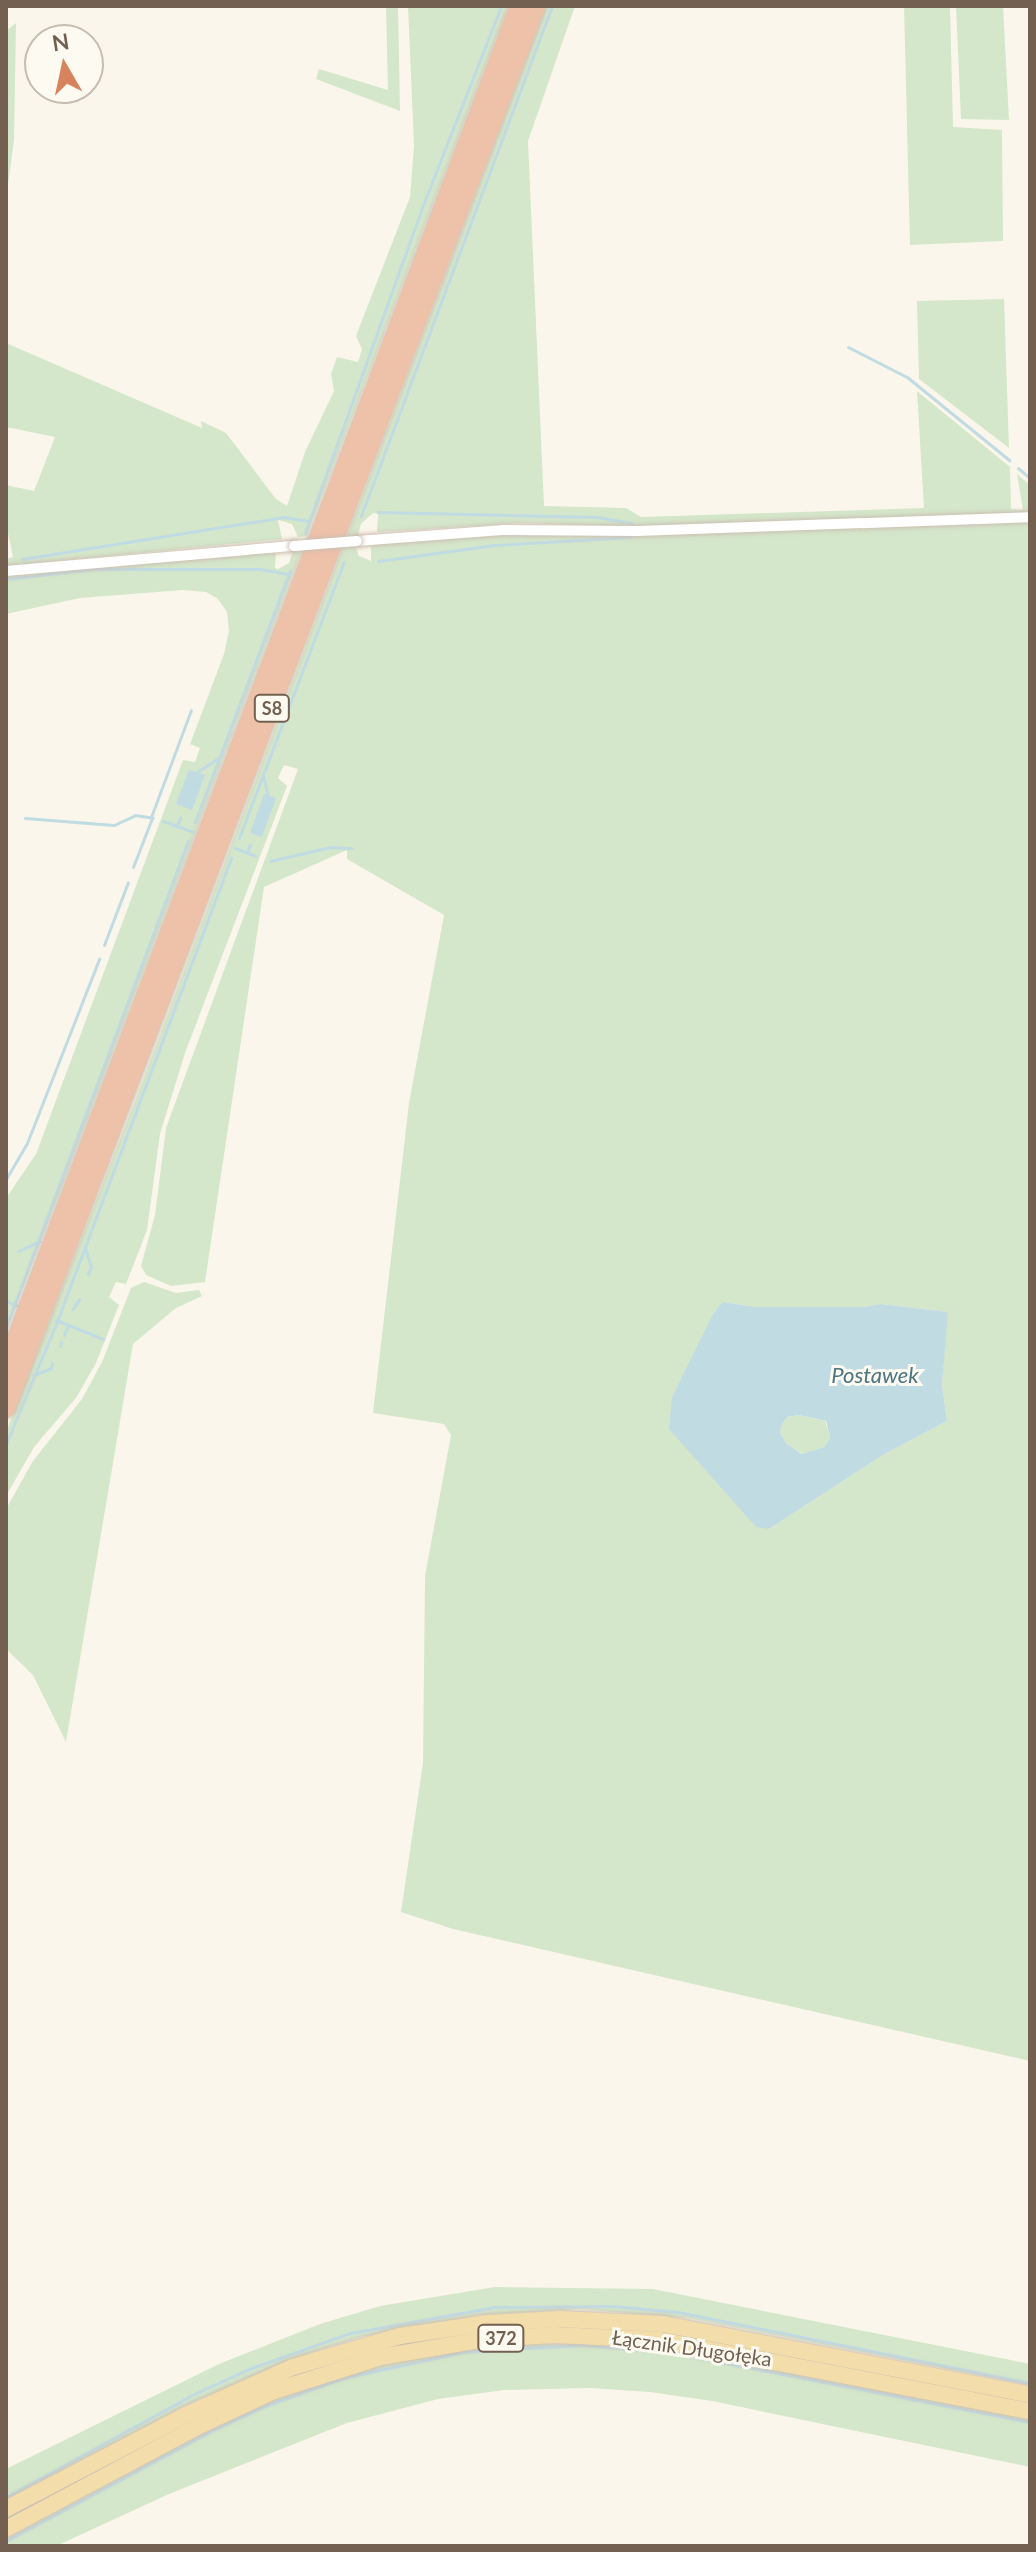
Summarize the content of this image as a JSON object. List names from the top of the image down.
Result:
{
  "streets": {
    "highway": ["S8"],
    "main road": ["372", "Łącznik Długołęka"]
  },
  "water": ["Postawek"],
  "north": "top"
}
